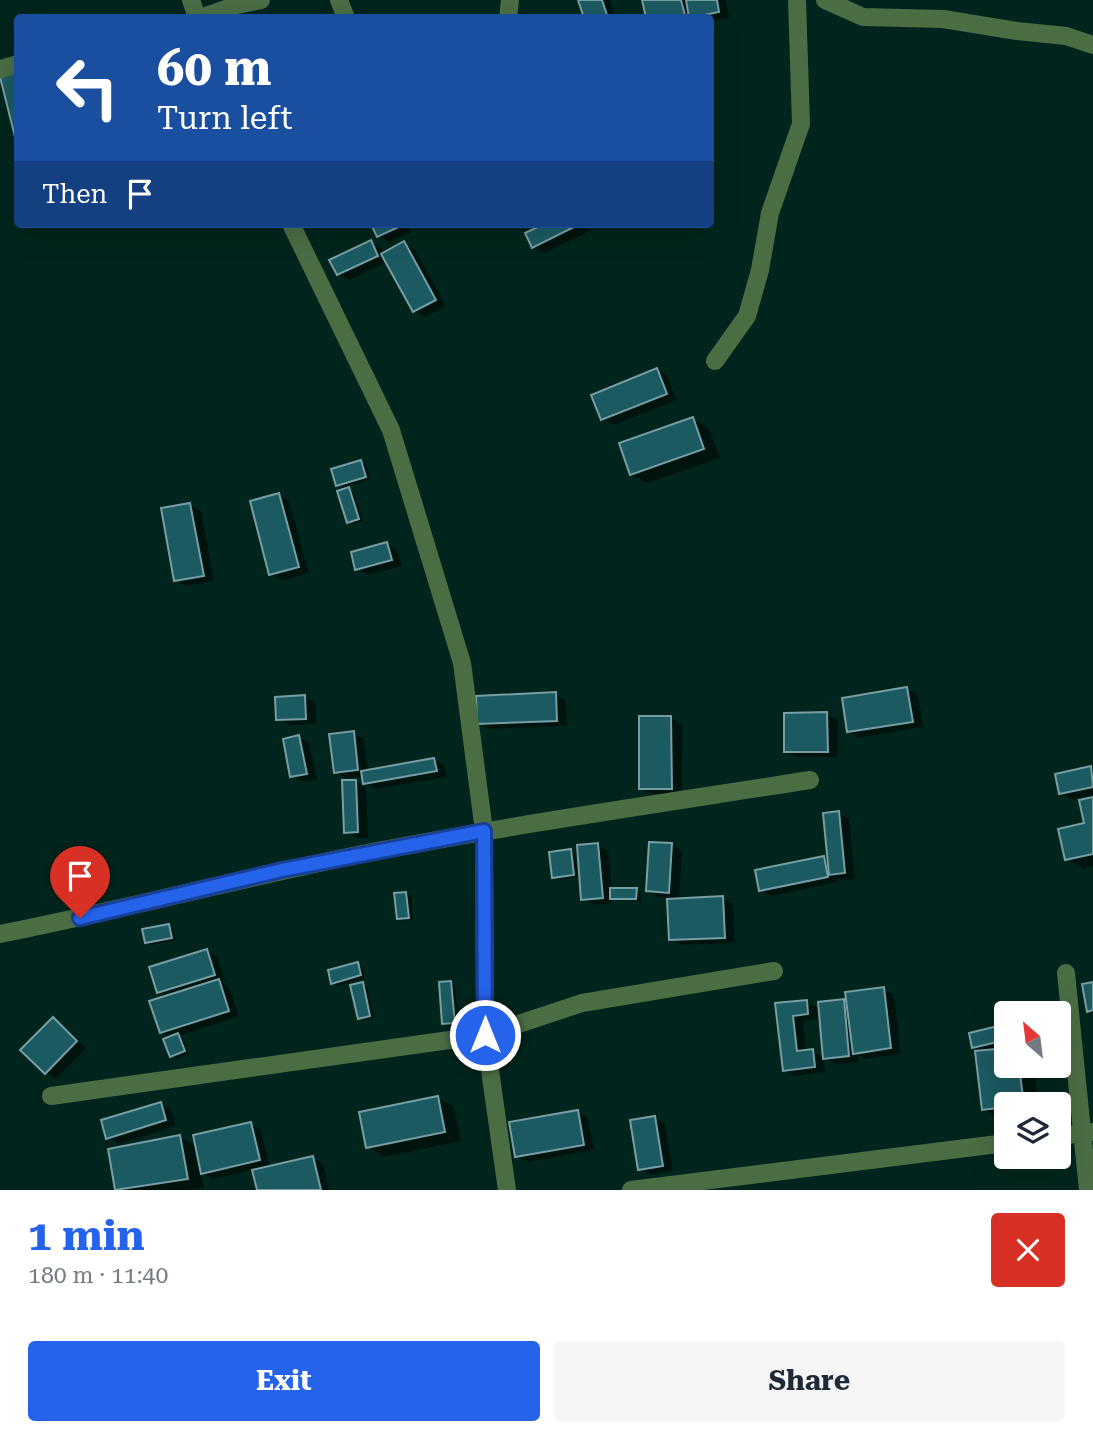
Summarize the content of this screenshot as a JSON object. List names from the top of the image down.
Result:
{
  "north": "top left",
  "page": {
    "turn": ["60 m", "Turn left"],
    "then": "Then",
    "heading": ["1 min", "180 m · 11:40"],
    "buttons": ["Exit", "Share"]
  }
}
